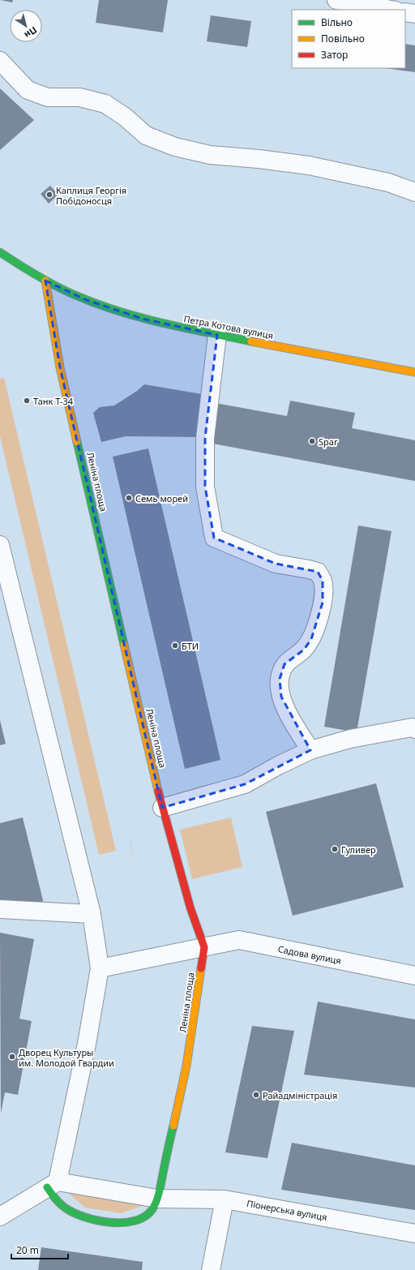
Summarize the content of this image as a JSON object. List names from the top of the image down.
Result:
{
  "streets": {
    "main road": ["Петра Котова вулиця", "Леніна площа"],
    "street": ["Садова вулиця", "Піонерська вулиця"]
  },
  "crossings": [
    ["Петра Котова вулиця", "Леніна площа"],
    ["Леніна площа", "Садова вулиця"],
    ["Леніна площа", "Піонерська вулиця"]
  ],
  "places": [
    "Каплиця Георгія Побідоносця",
    "Танк Т-34",
    "Spar",
    "Семь морей",
    "БТИ",
    "Гуливер",
    "Дворец Культуры им. Молодой Гвардии",
    "Райадміністрація"
  ],
  "legend": ["Вільно", "Повільно", "Затор"],
  "scale_bar": "20 m",
  "north": "bottom right"
}
